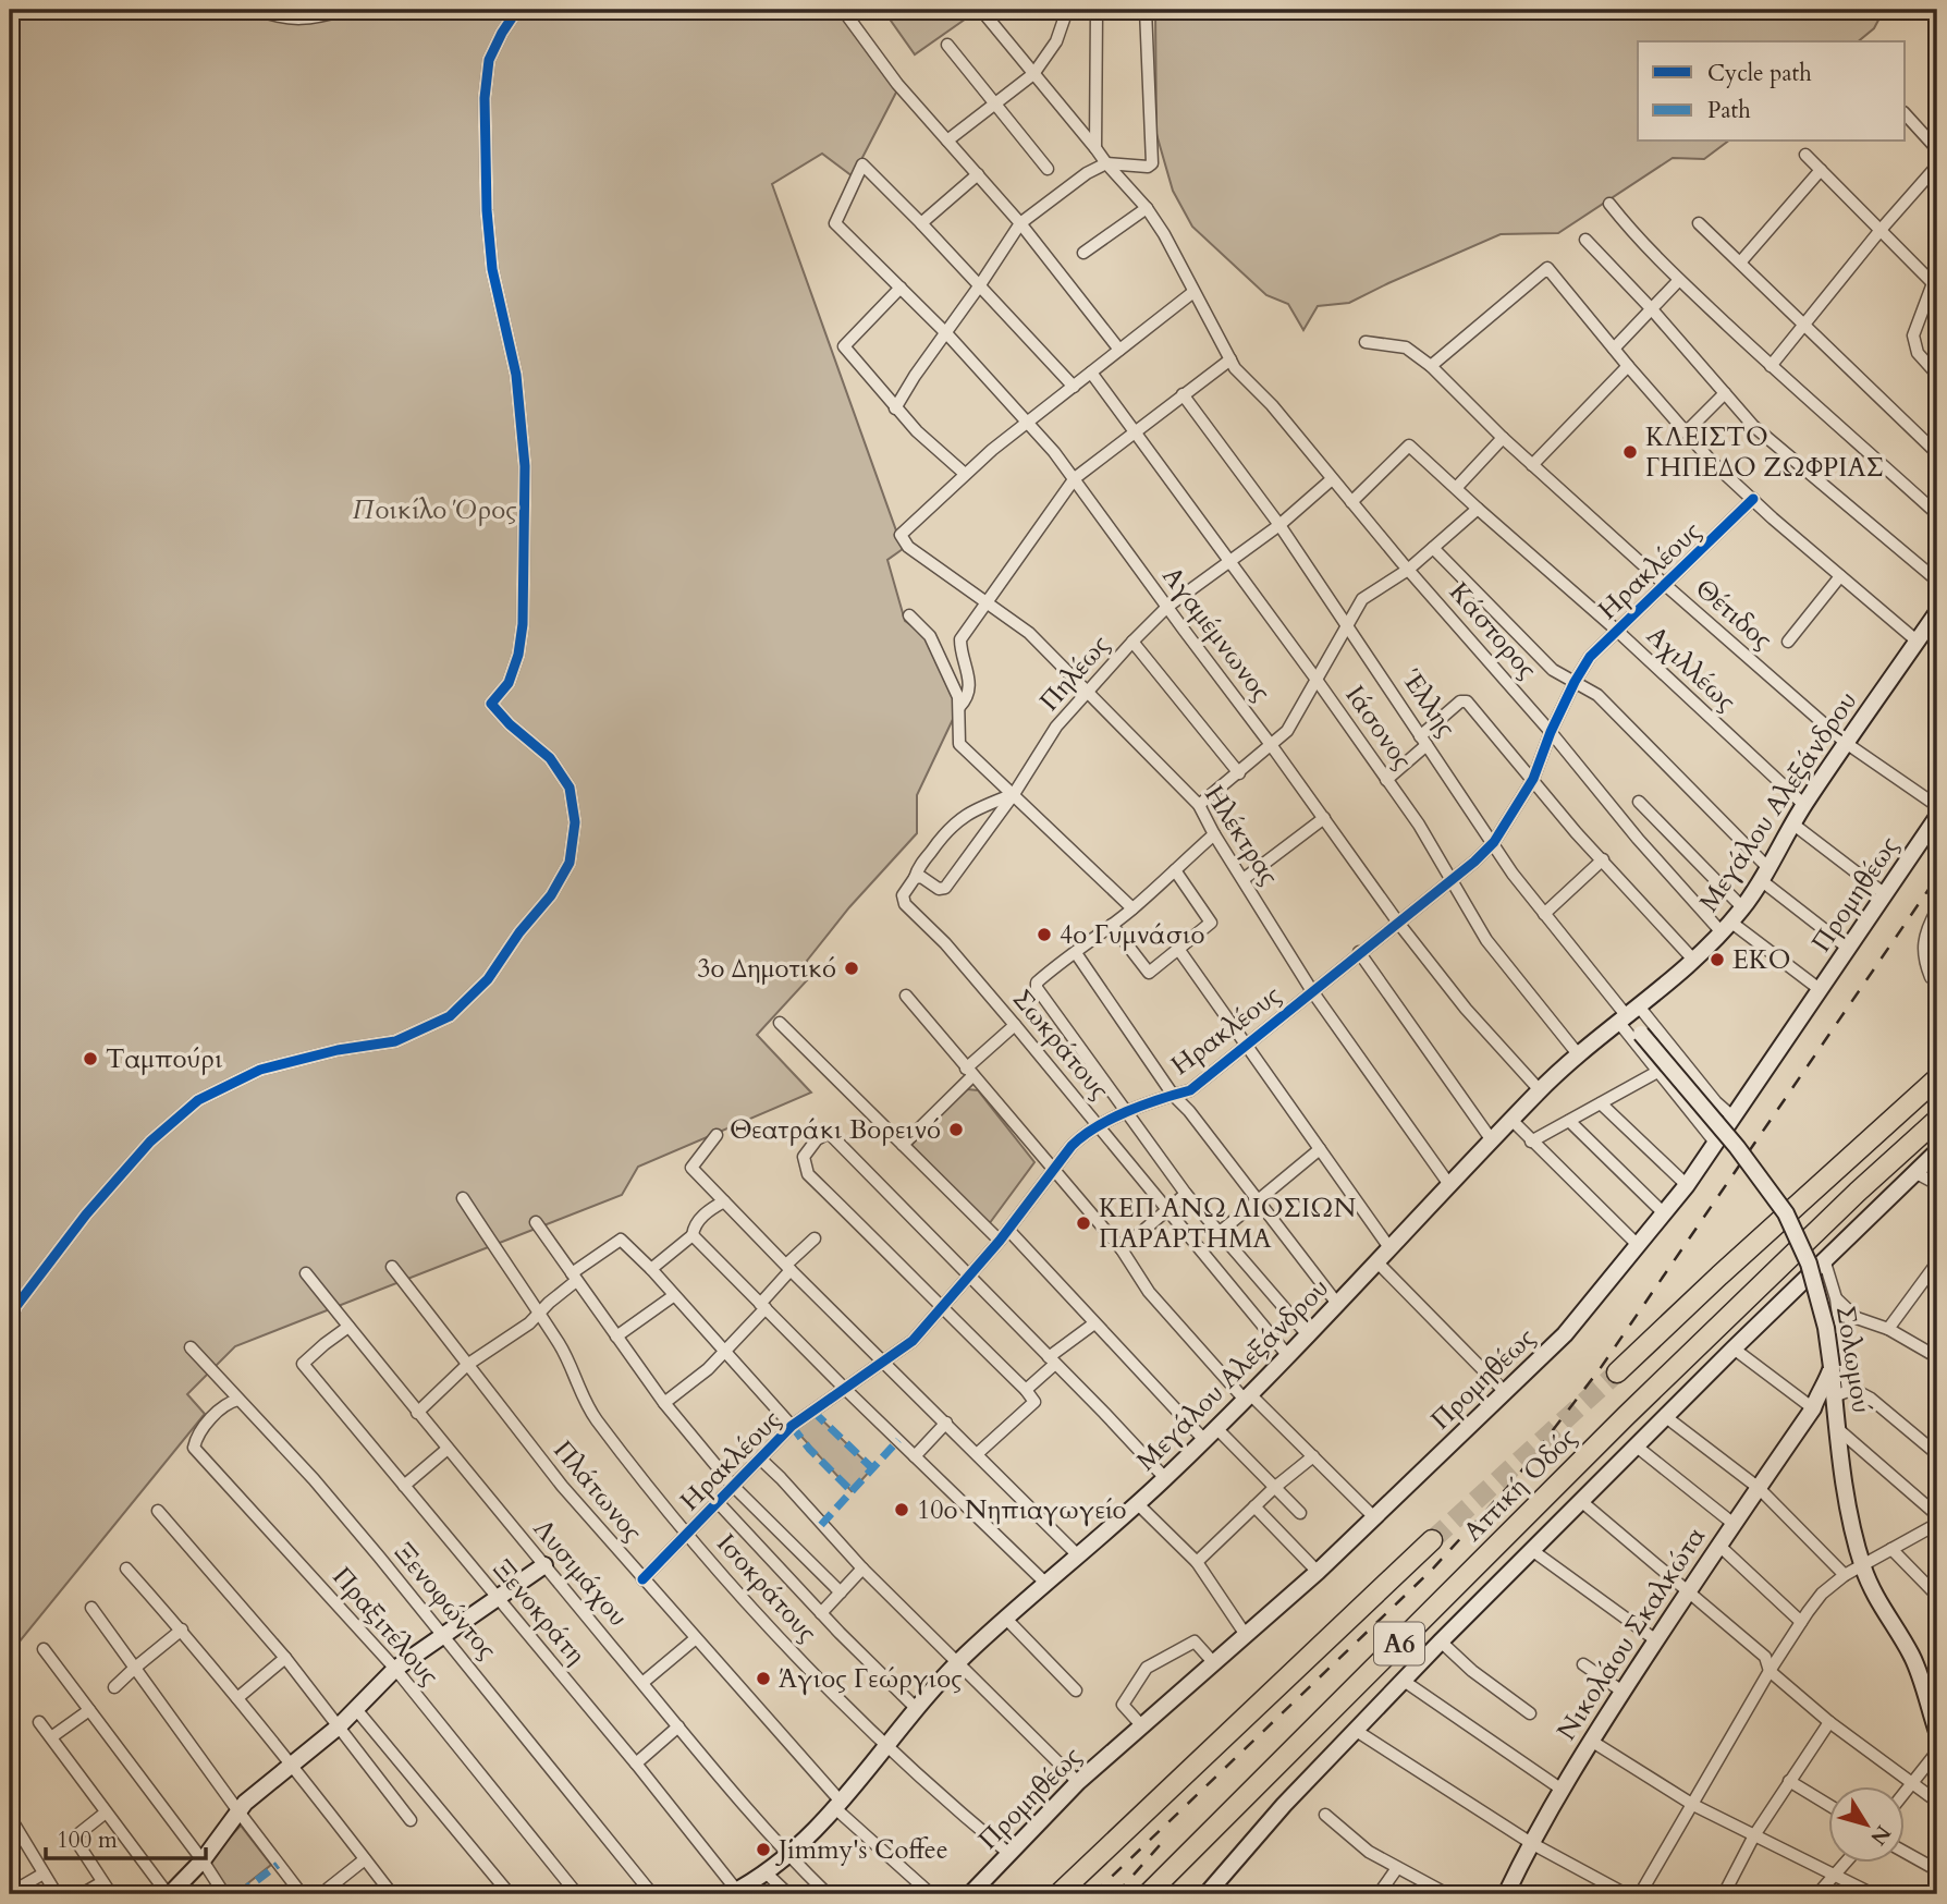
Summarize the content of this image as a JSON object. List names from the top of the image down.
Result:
{
  "streets": {
    "highway": ["Αττική Οδός", "Α6"],
    "street": [
      "Ηρακλέους",
      "Θέτιδος",
      "Κάστορος",
      "Αγαμέμνωνος",
      "Αχιλλέως",
      "Πηλέως",
      "Έλλης",
      "Ιάσονος",
      "Μεγάλου Αλεξάνδρου",
      "Ηλέκτρας",
      "Προμηθέως",
      "Σωκράτους",
      "Σολωμού",
      "Πλάτωνος",
      "Λυσιμάχου",
      "Ισοκράτους",
      "Ξενοφώντος",
      "Ξενοκράτη",
      "Πραξιτέλους",
      "Νικολάου Σκαλκώτα"
    ]
  },
  "crossings": [
    ["Ηρακλέους", "Θέτιδος"],
    ["Ηρακλέους", "Κάστορος"],
    ["Ηρακλέους", "Αγαμέμνωνος"],
    ["Ηρακλέους", "Αχιλλέως"],
    ["Ηρακλέους", "Έλλης"],
    ["Ηρακλέους", "Ιάσονος"],
    ["Ηρακλέους", "Ηλέκτρας"],
    ["Ηρακλέους", "Σωκράτους"],
    ["Ηρακλέους", "Πλάτωνος"],
    ["Ηρακλέους", "Ισοκράτους"],
    ["Θέτιδος", "Μεγάλου Αλεξάνδρου"],
    ["Κάστορος", "Αχιλλέως"],
    ["Κάστορος", "Πηλέως"],
    ["Κάστορος", "Μεγάλου Αλεξάνδρου"],
    ["Κάστορος", "Προμηθέως"],
    ["Αγαμέμνωνος", "Πηλέως"],
    ["Αγαμέμνωνος", "Μεγάλου Αλεξάνδρου"],
    ["Αχιλλέως", "Μεγάλου Αλεξάνδρου"],
    ["Πηλέως", "Έλλης"],
    ["Πηλέως", "Ιάσονος"],
    ["Πηλέως", "Ηλέκτρας"],
    ["Πηλέως", "Σωκράτους"],
    ["Έλλης", "Μεγάλου Αλεξάνδρου"],
    ["Έλλης", "Σολωμού"],
    ["Ιάσονος", "Μεγάλου Αλεξάνδρου"],
    ["Μεγάλου Αλεξάνδρου", "Ηλέκτρας"],
    ["Μεγάλου Αλεξάνδρου", "Σωκράτους"],
    ["Μεγάλου Αλεξάνδρου", "Πλάτωνος"],
    ["Μεγάλου Αλεξάνδρου", "Λυσιμάχου"],
    ["Μεγάλου Αλεξάνδρου", "Ισοκράτους"],
    ["Μεγάλου Αλεξάνδρου", "Ξενοκράτη"],
    ["Προμηθέως", "Ισοκράτους"],
    ["Σολωμού", "Νικολάου Σκαλκώτα"],
    ["Λυσιμάχου", "Ξενοκράτη"],
    ["Ξενοφώντος", "Πραξιτέλους"]
  ],
  "parks": ["Ποικίλο Όρος"],
  "places": [
    "ΚΛΕΙΣΤΟ ΓΗΠΕΔΟ ΖΩΦΡΙΑΣ",
    "4ο Γυμνάσιο",
    "EKO",
    "3ο Δημοτικό",
    "Ταμπούρι",
    "Θεατράκι Βορεινό",
    "ΚΕΠ ΑΝΩ ΛΙΟΣΙΩΝ ΠΑΡΑΡΤΗΜΑ",
    "10ο Νηπιαγωγείο",
    "Άγιος Γεώργιος",
    "Jimmy's Coffee"
  ],
  "legend": ["Cycle path", "Path"],
  "scale_bar": "100 m",
  "north": "bottom right"
}
